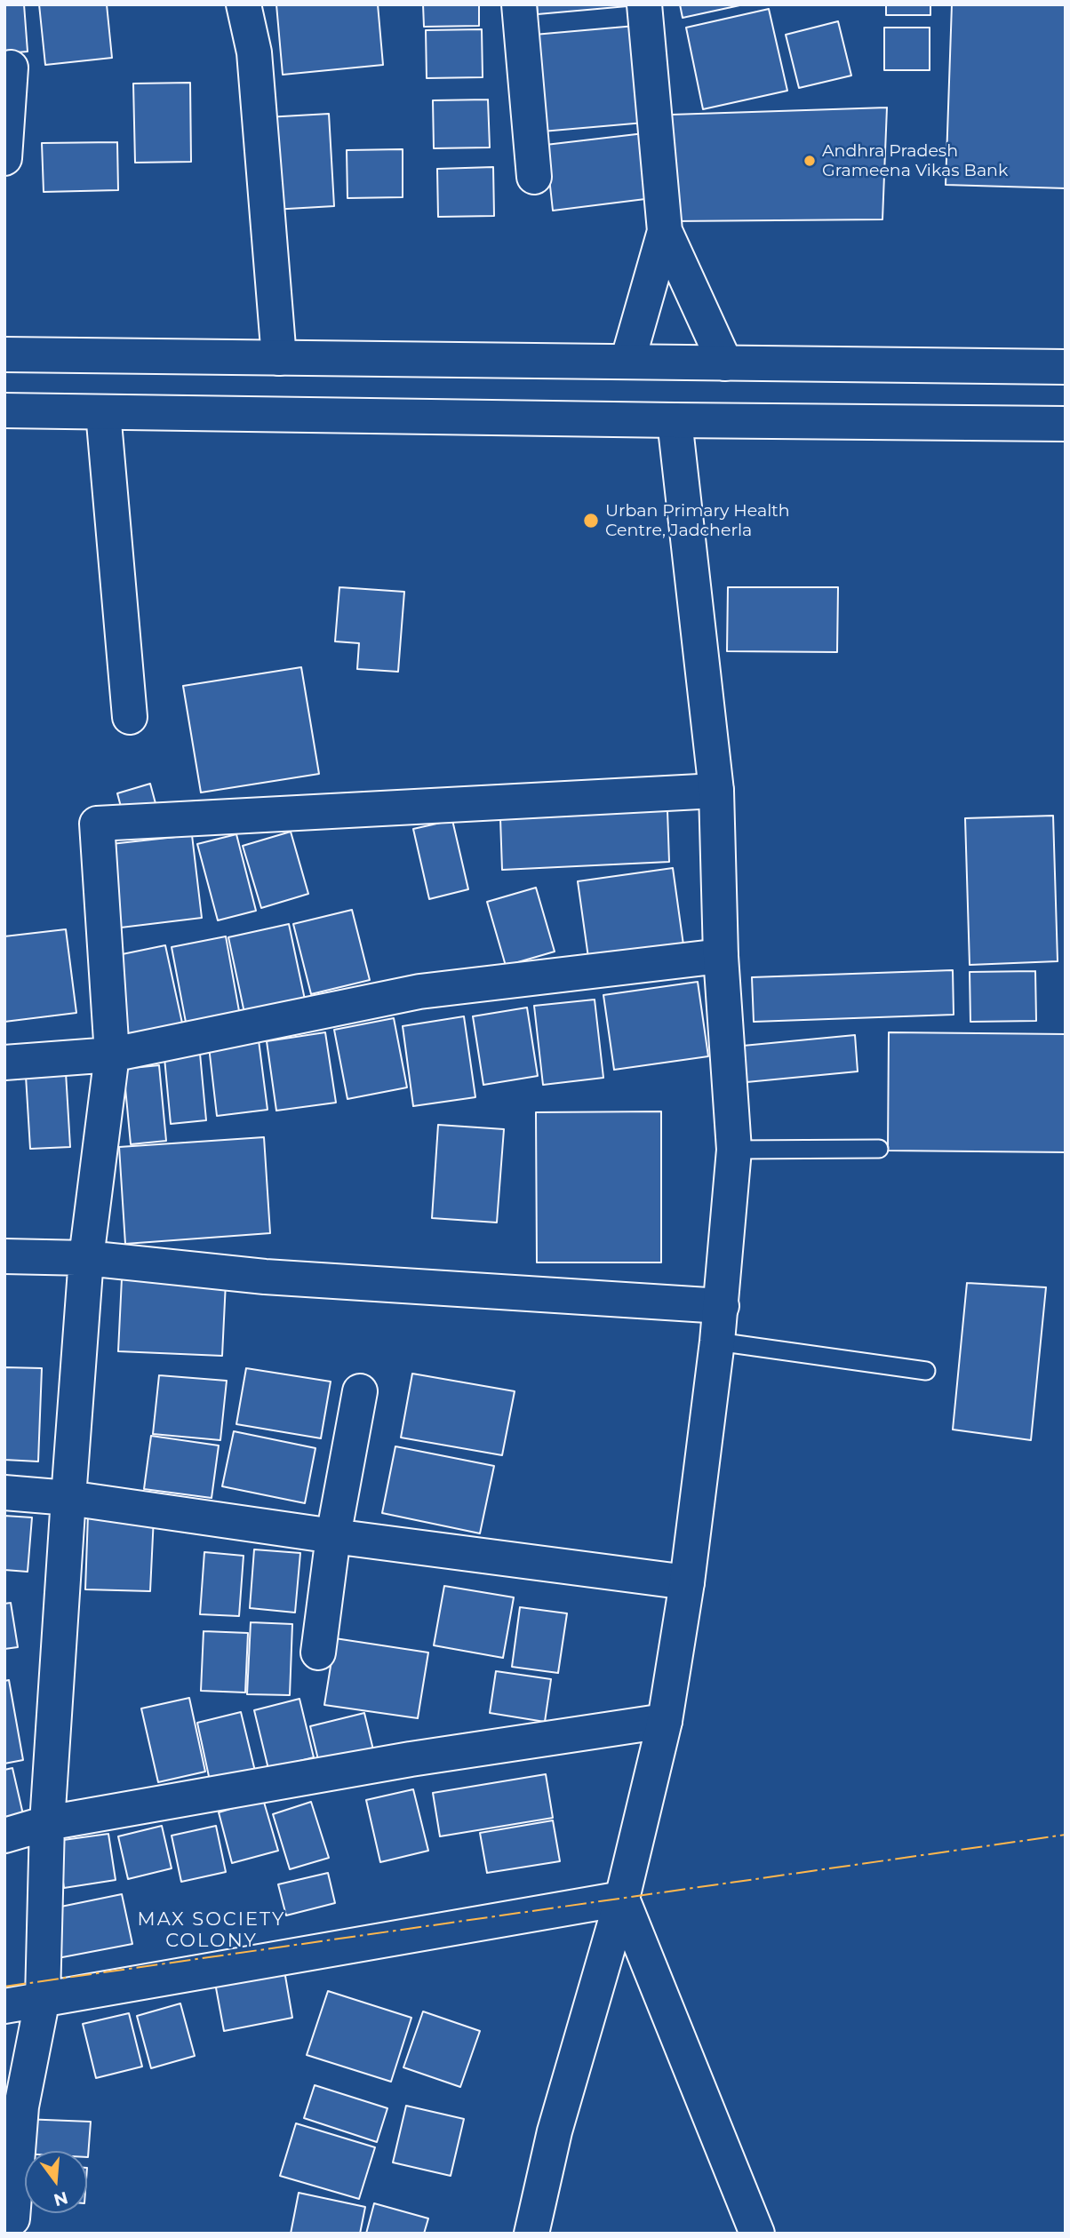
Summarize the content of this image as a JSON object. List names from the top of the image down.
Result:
{
  "districts": ["MAX SOCIETY COLONY"],
  "places": ["Andhra Pradesh Grameena Vikas Bank", "Urban Primary Health Centre, Jadcherla"],
  "north": "bottom"
}
